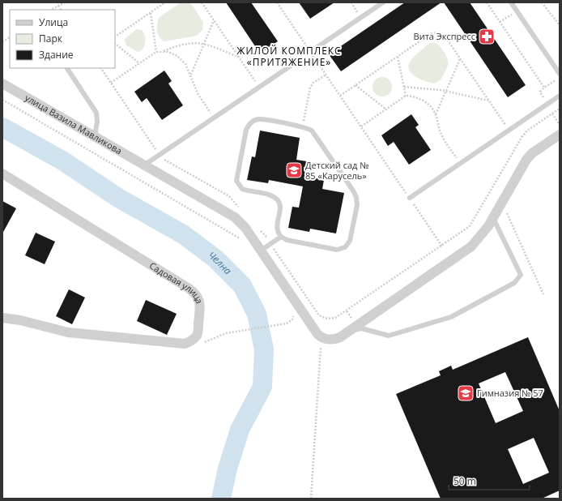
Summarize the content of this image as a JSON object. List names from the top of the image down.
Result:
{
  "streets": {
    "street": ["улица Вазила Мавликова", "Садовая улица"]
  },
  "districts": ["ЖИЛОЙ КОМПЛЕКС «ПРИТЯЖЕНИЕ»"],
  "water": ["Челна"],
  "places": {
    "pharmacy": ["Вита Экспресс"],
    "school or university": ["Детский сад № 85 «Карусель»", "Гимназия № 57"]
  },
  "legend": ["Улица", "Парк", "Здание"],
  "scale_bar": "50 m"
}
